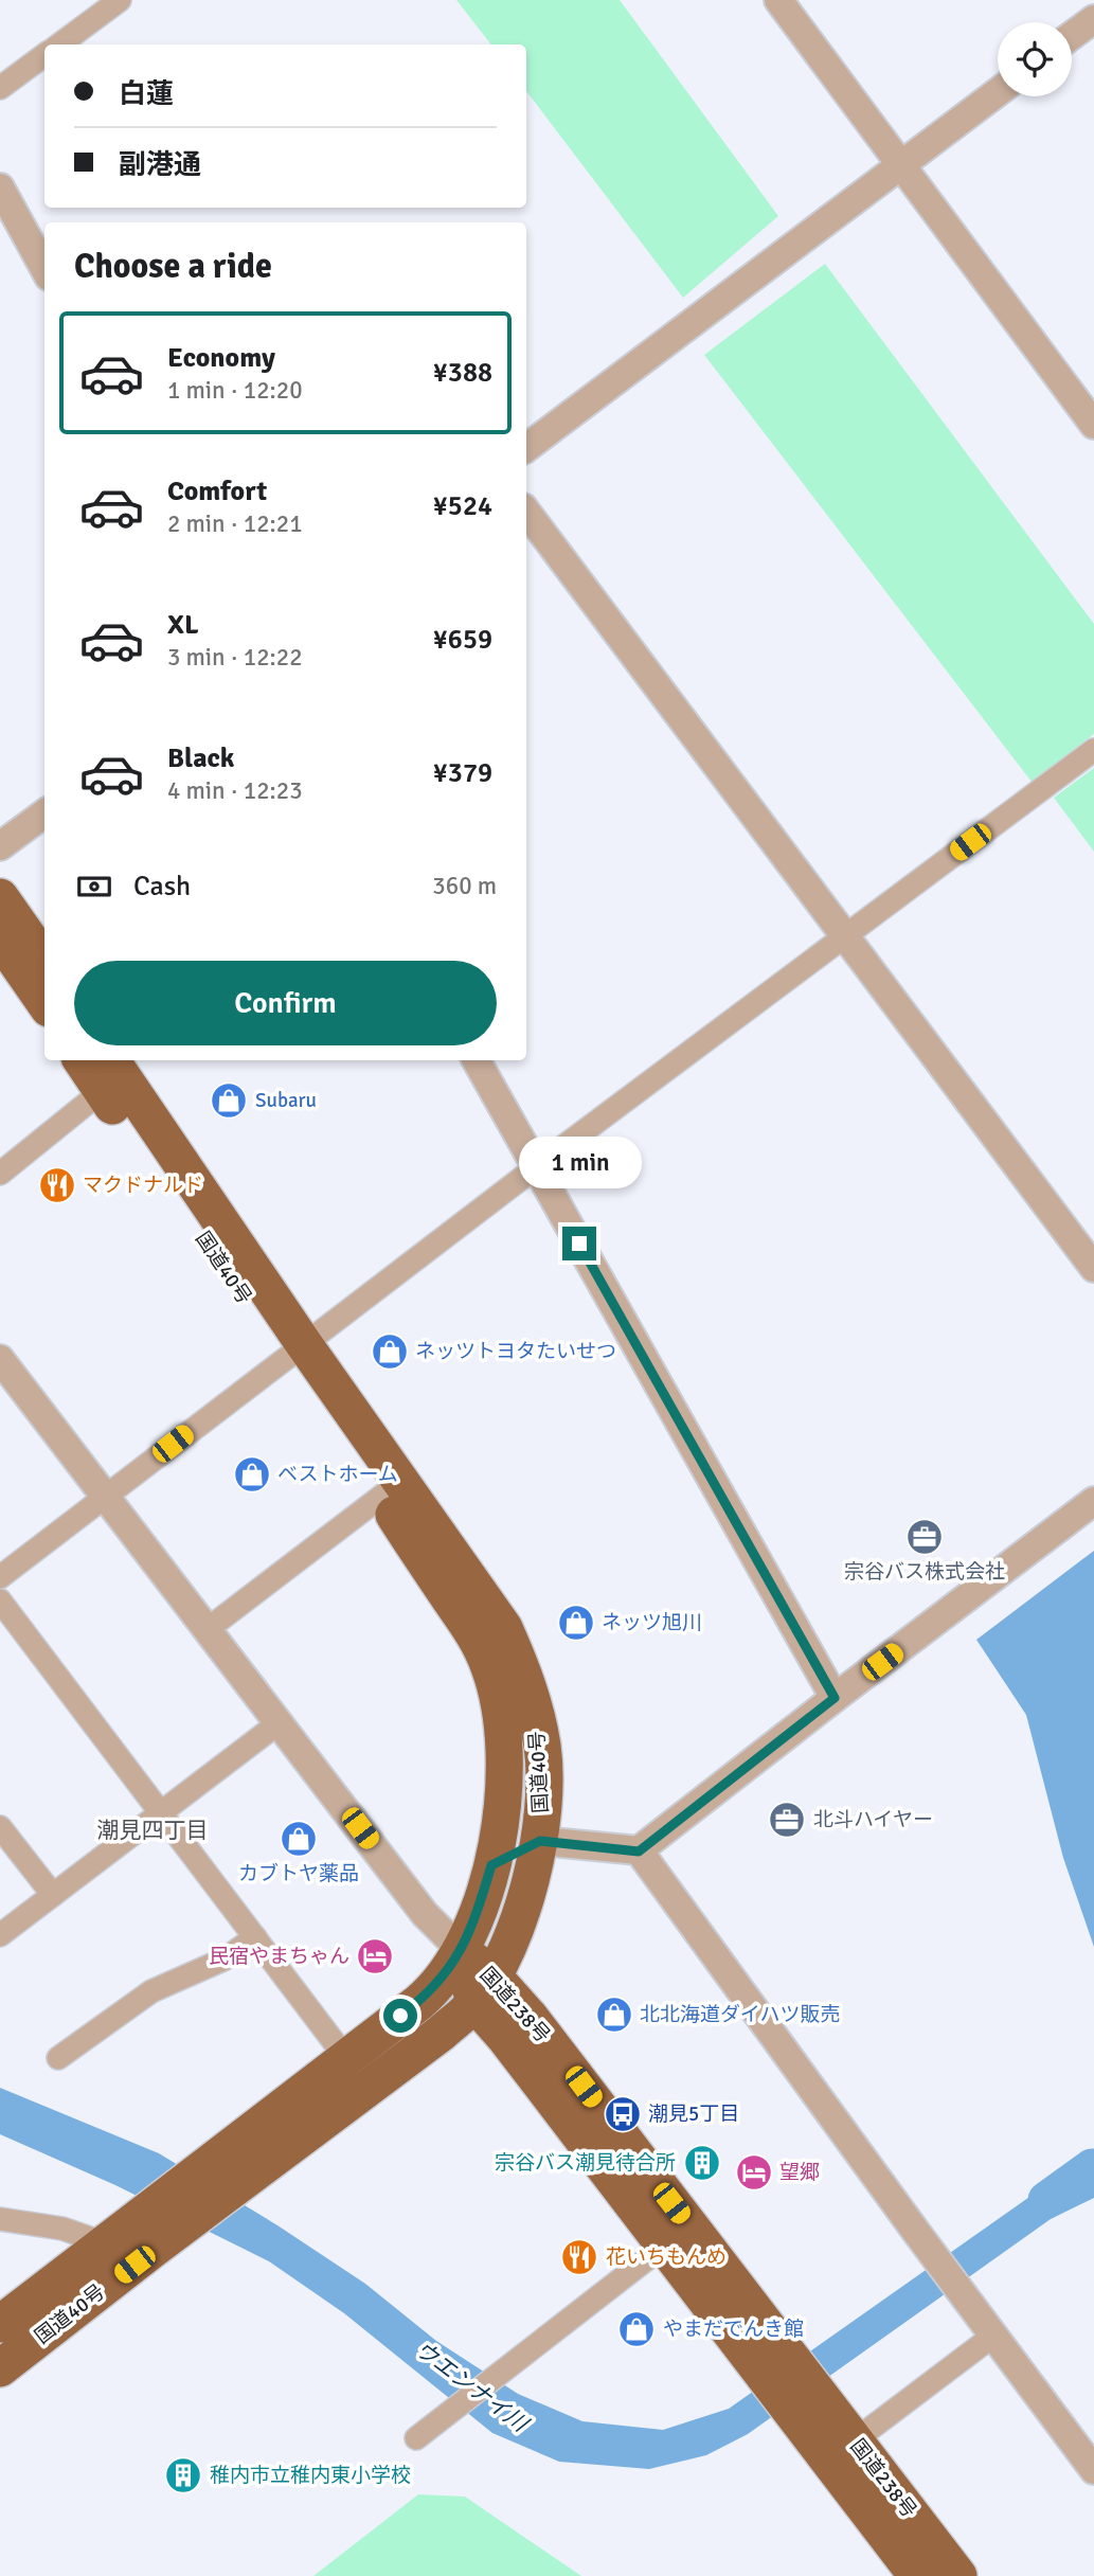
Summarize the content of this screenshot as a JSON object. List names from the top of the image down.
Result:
{
  "streets": {
    "highway": ["国道40号", "国道238号"]
  },
  "crossings": [
    ["国道40号", "国道238号"]
  ],
  "districts": ["潮見四丁目"],
  "water": ["ウエンナイ川"],
  "places": {
    "shop": [
      "Subaru",
      "ネッツトヨタたいせつ",
      "ベストホーム",
      "ネッツ旭川",
      "カブトヤ薬品",
      "北北海道ダイハツ販売",
      "やまだでんき館"
    ],
    "restaurant": ["マクドナルド", "花いちもんめ"],
    "office": ["宗谷バス株式会社", "北斗ハイヤー"],
    "hotel": ["民宿やまちゃん", "望郷"],
    "bus stop": ["潮見5丁目"],
    "building": ["宗谷バス潮見待合所", "稚内市立稚内東小学校"]
  },
  "page": {
    "banner": ["白蓮", "副港通"],
    "heading": "Choose a ride",
    "list": [
      {
        "name": "Economy",
        "note": "1 min · 12:20",
        "value": "¥388"
      },
      {
        "name": "Comfort",
        "note": "2 min · 12:21",
        "value": "¥524"
      },
      {
        "name": "XL",
        "note": "3 min · 12:22",
        "value": "¥659"
      },
      {
        "name": "Black",
        "note": "4 min · 12:23",
        "value": "¥379"
      }
    ],
    "pay": ["Cash", "360 m"],
    "buttons": "Confirm",
    "bubble": "1 min"
  }
}
